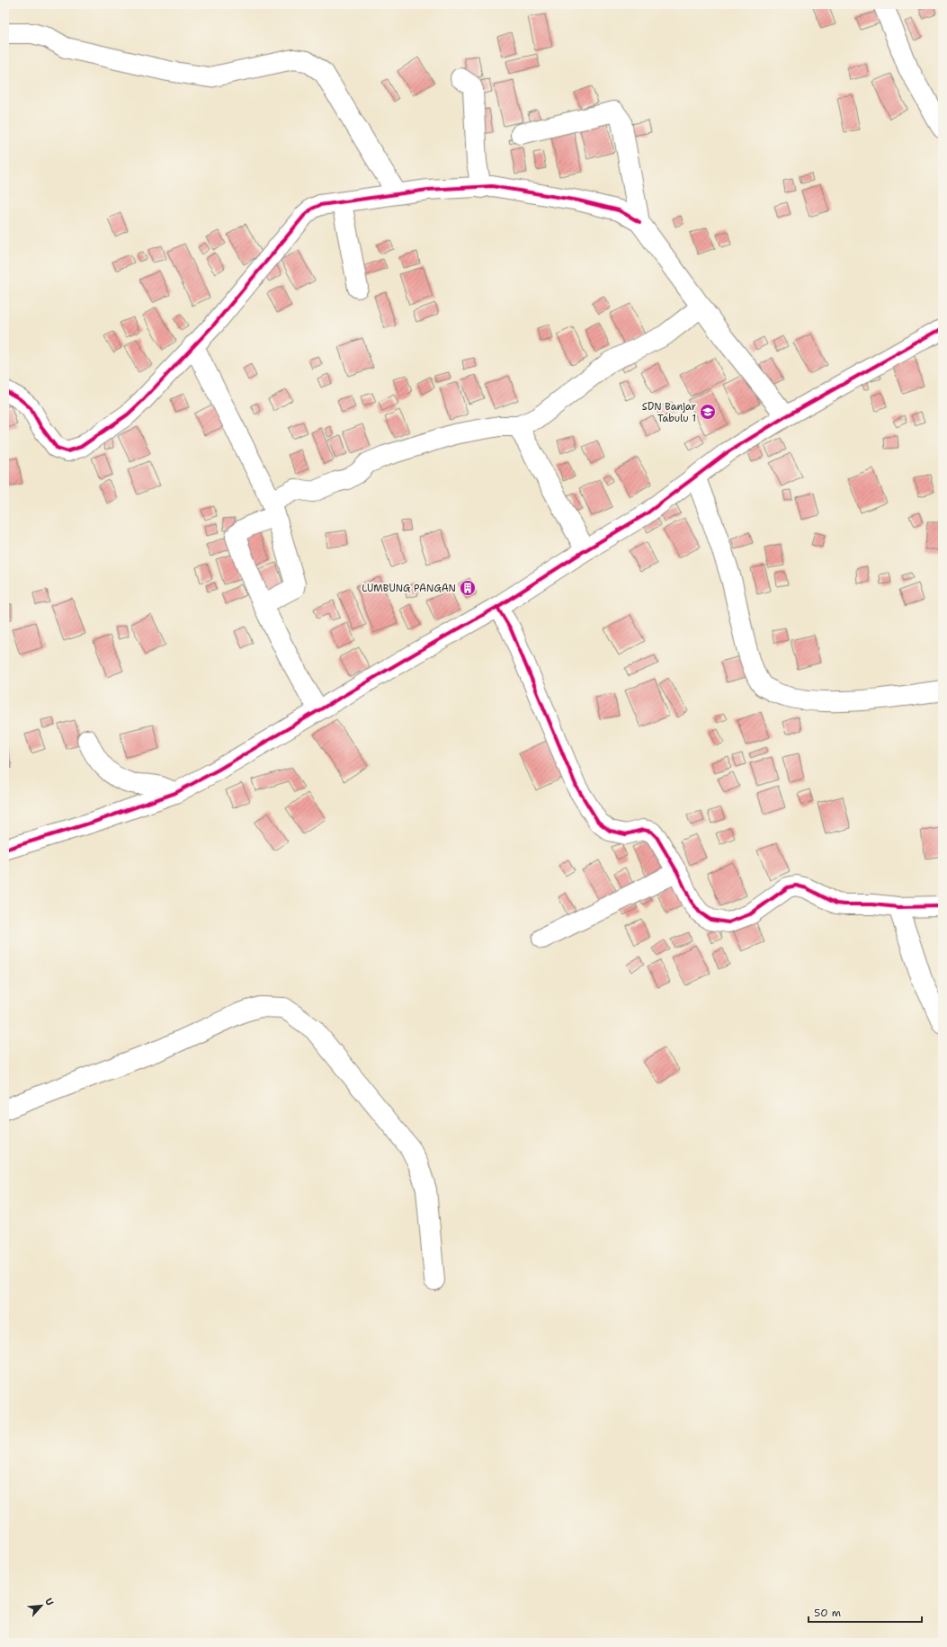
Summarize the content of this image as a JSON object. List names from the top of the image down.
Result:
{
  "places": {
    "school or university": ["SDN Banjar Tabulu 1"],
    "building": ["LUMBUNG PANGAN"]
  },
  "scale_bar": "50 m",
  "north": "top right"
}
